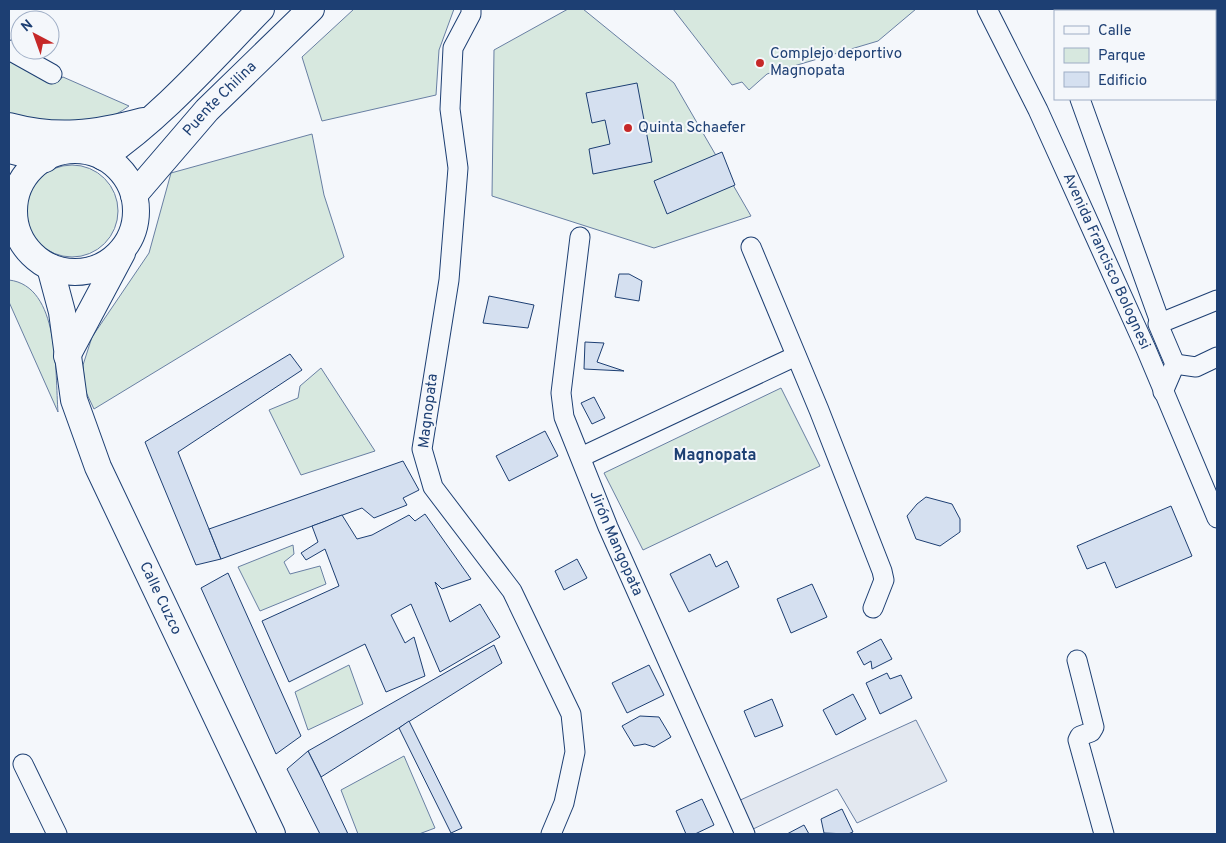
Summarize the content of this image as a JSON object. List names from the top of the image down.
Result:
{
  "streets": {
    "main road": ["Puente Chilina", "Calle Cuzco"],
    "street": ["Avenida Francisco Bolognesi", "Magnopata", "Jirón Mangopata"]
  },
  "crossings": [
    ["Puente Chilina", "Calle Cuzco"]
  ],
  "districts": ["Magnopata"],
  "places": ["Complejo deportivo Magnopata", "Quinta Schaefer"],
  "legend": ["Calle", "Parque", "Edificio"],
  "north": "top left"
}
